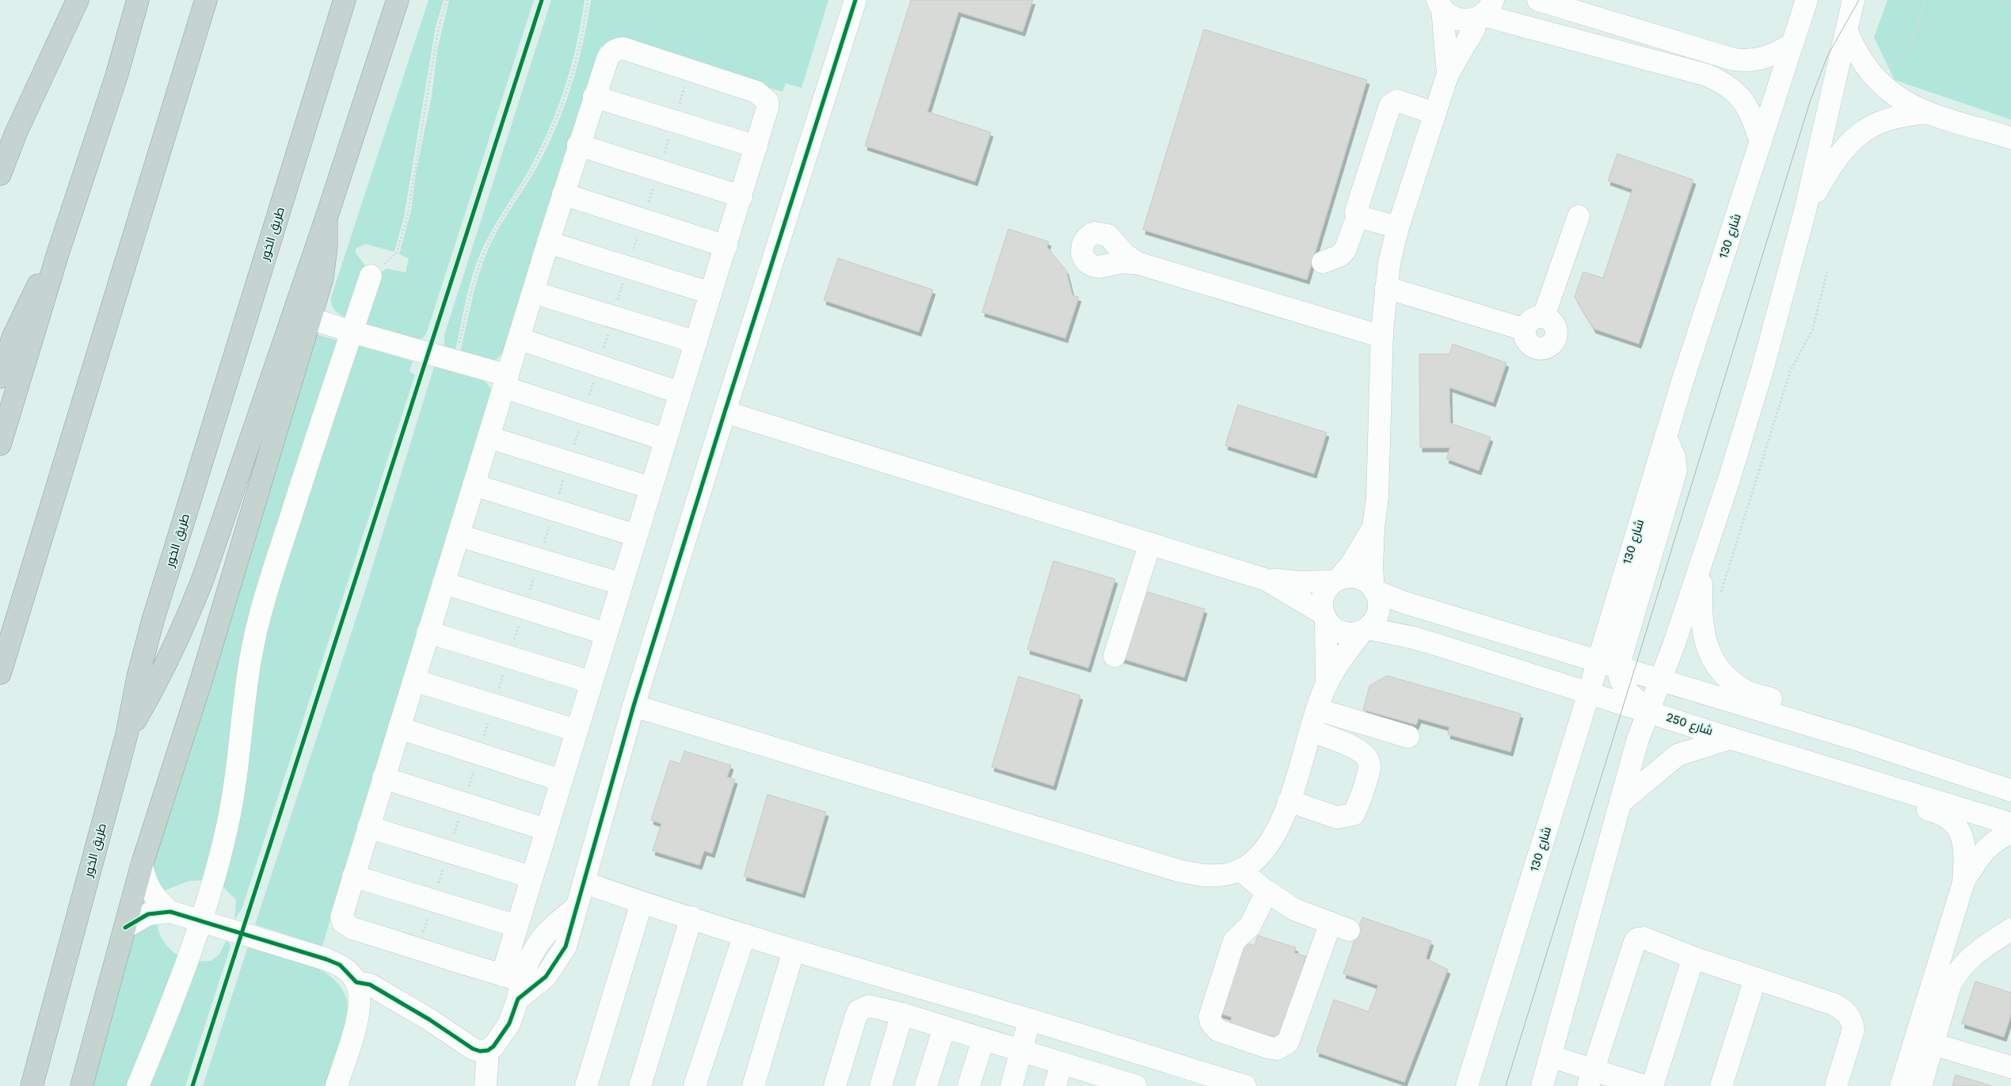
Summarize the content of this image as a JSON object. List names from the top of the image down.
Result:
{
  "streets": {
    "highway": ["طريق الخور"],
    "street": ["شارع 130", "شارع 250"]
  },
  "crossings": [
    ["شارع 130", "شارع 250"]
  ]
}
